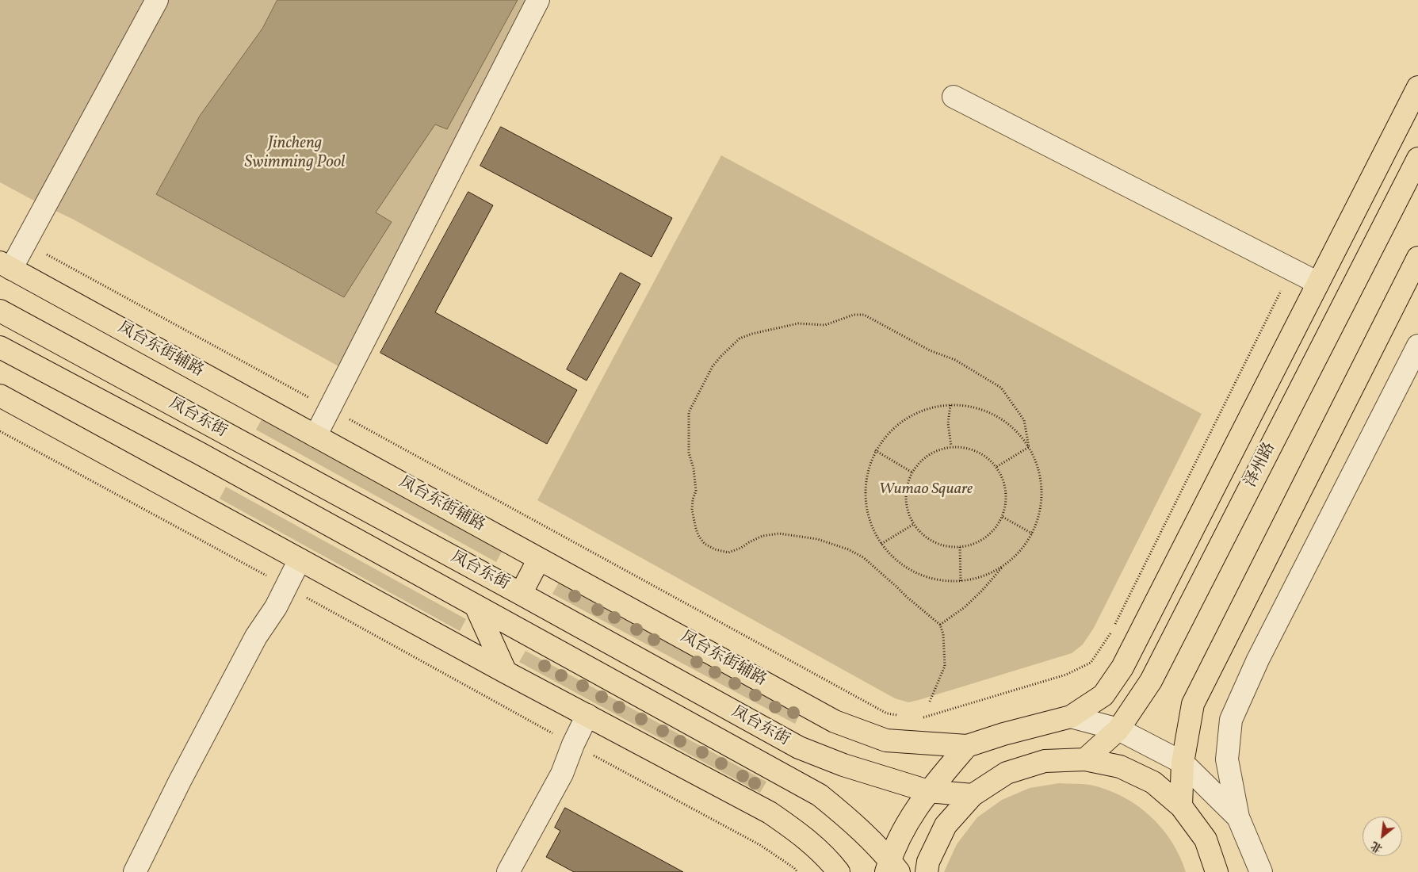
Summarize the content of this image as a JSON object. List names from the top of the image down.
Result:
{
  "streets": {
    "main road": ["凤台东街辅路", "凤台东街", "泽州路"]
  },
  "water": ["Jincheng Swimming Pool"],
  "parks": ["Wumao Square"],
  "north": "bottom left"
}
